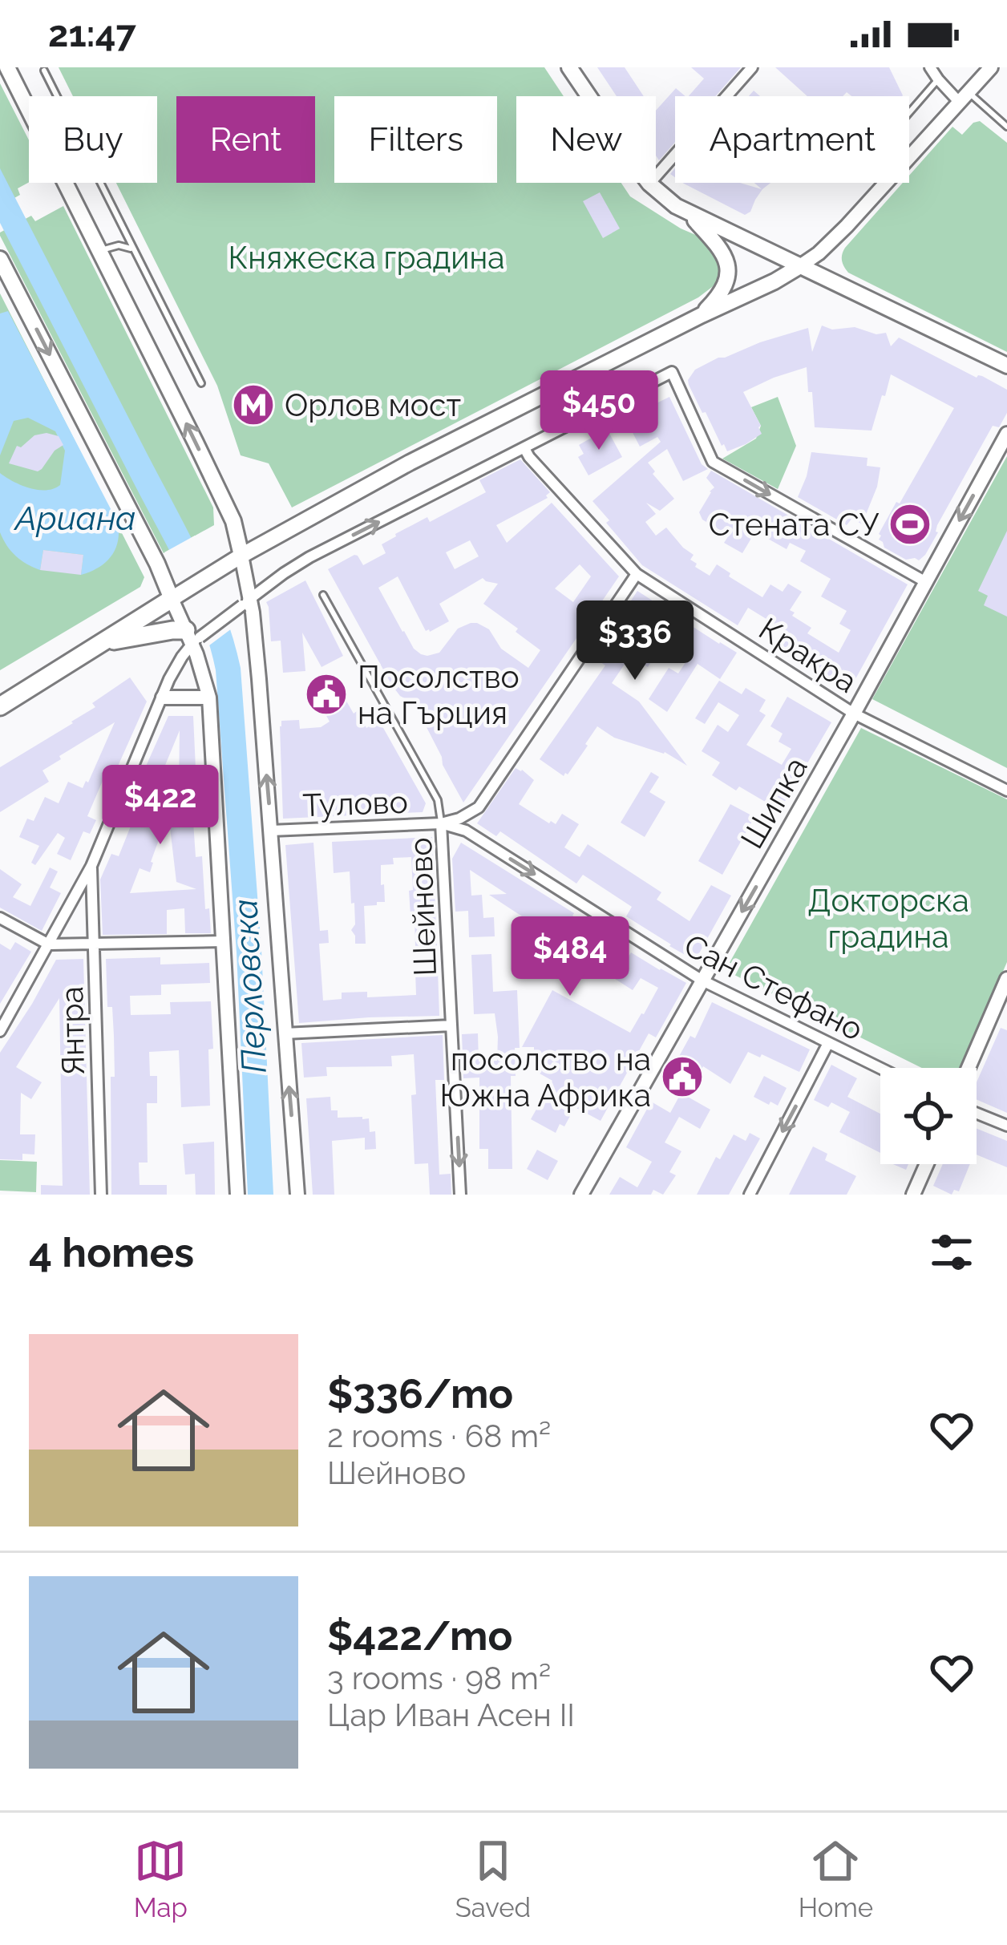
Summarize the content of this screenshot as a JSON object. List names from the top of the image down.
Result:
{
  "streets": {
    "main road": ["Шипка"],
    "street": [
      "Кракра",
      "Тулово",
      "Шейново",
      "Сан Стефано",
      "Янтра"
    ]
  },
  "crossings": [
    ["Кракра", "Шипка"],
    ["Кракра", "Шейново"],
    ["Шипка", "Сан Стефано"],
    ["Тулово", "Шейново"],
    ["Тулово", "Сан Стефано"],
    ["Шейново", "Сан Стефано"]
  ],
  "one_way": ["Шипка", "Сан Стефано"],
  "water": ["Ариана", "Перловска"],
  "parks": ["Княжеска градина", "Докторска градина"],
  "places": {
    "metro station": ["Орлов мост"],
    "sports": ["Стената СУ"],
    "public building": ["Посолство на Гърция", "посолство на Южна Африка"]
  },
  "page": {
    "status": "21:47",
    "chip": [
      "Buy",
      "Rent",
      "Filters",
      "New",
      "Apartment"
    ],
    "price": [
      "$450",
      "$336",
      "$422",
      "$484"
    ],
    "heading": "4 homes",
    "list": [
      {
        "name": "$336/mo",
        "note": "2 rooms · 68 m² · Шейново"
      },
      {
        "name": "$422/mo",
        "note": "3 rooms · 98 m² · Цар Иван Асен II"
      }
    ],
    "tabs": ["Map", "Saved", "Home"]
  }
}
